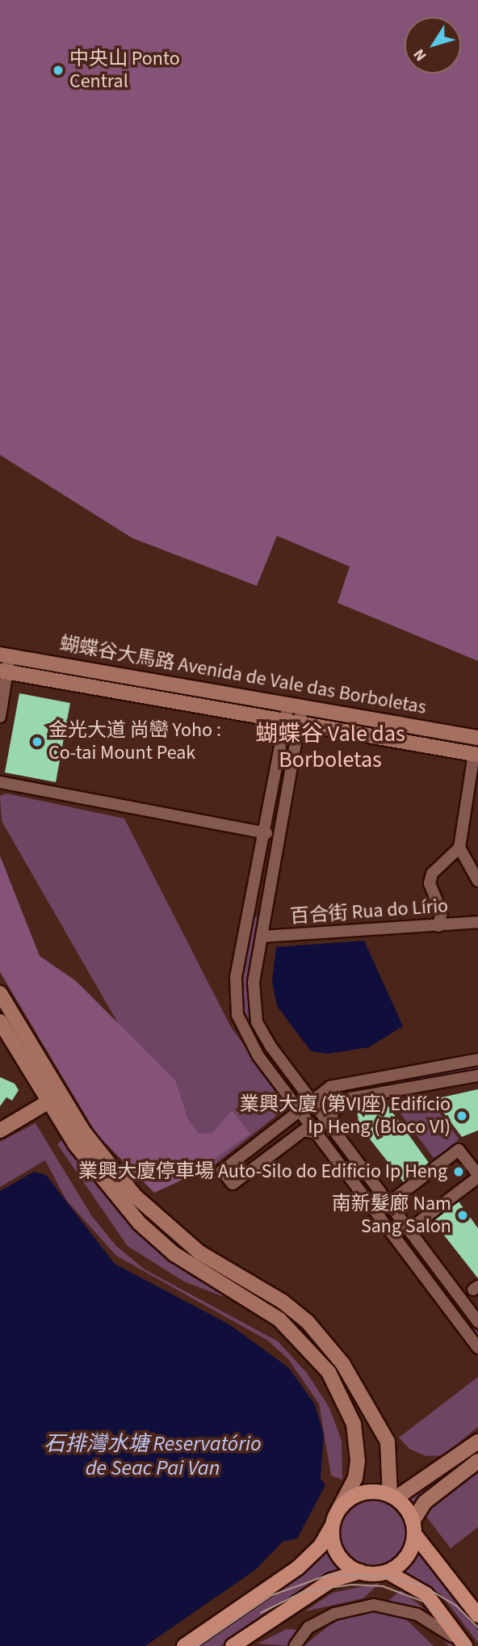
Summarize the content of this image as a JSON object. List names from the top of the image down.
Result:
{
  "streets": {
    "main road": ["蝴蝶谷大馬路 Avenida de Vale das Borboletas"],
    "street": ["百合街 Rua do Lírio"]
  },
  "districts": ["蝴蝶谷 Vale das Borboletas"],
  "water": ["石排灣水塘 Reservatório de Seac Pai Van"],
  "places": [
    "中央山 Ponto Central",
    "金光大道 尚巒 Yoho : Co-tai Mount Peak",
    "業興大廈 (第VI座) Edifício Ip Heng (Bloco VI)",
    "業興大廈停車場 Auto-Silo do Edificio Ip Heng",
    "南新髮廊 Nam Sang Salon"
  ],
  "north": "bottom left"
}
